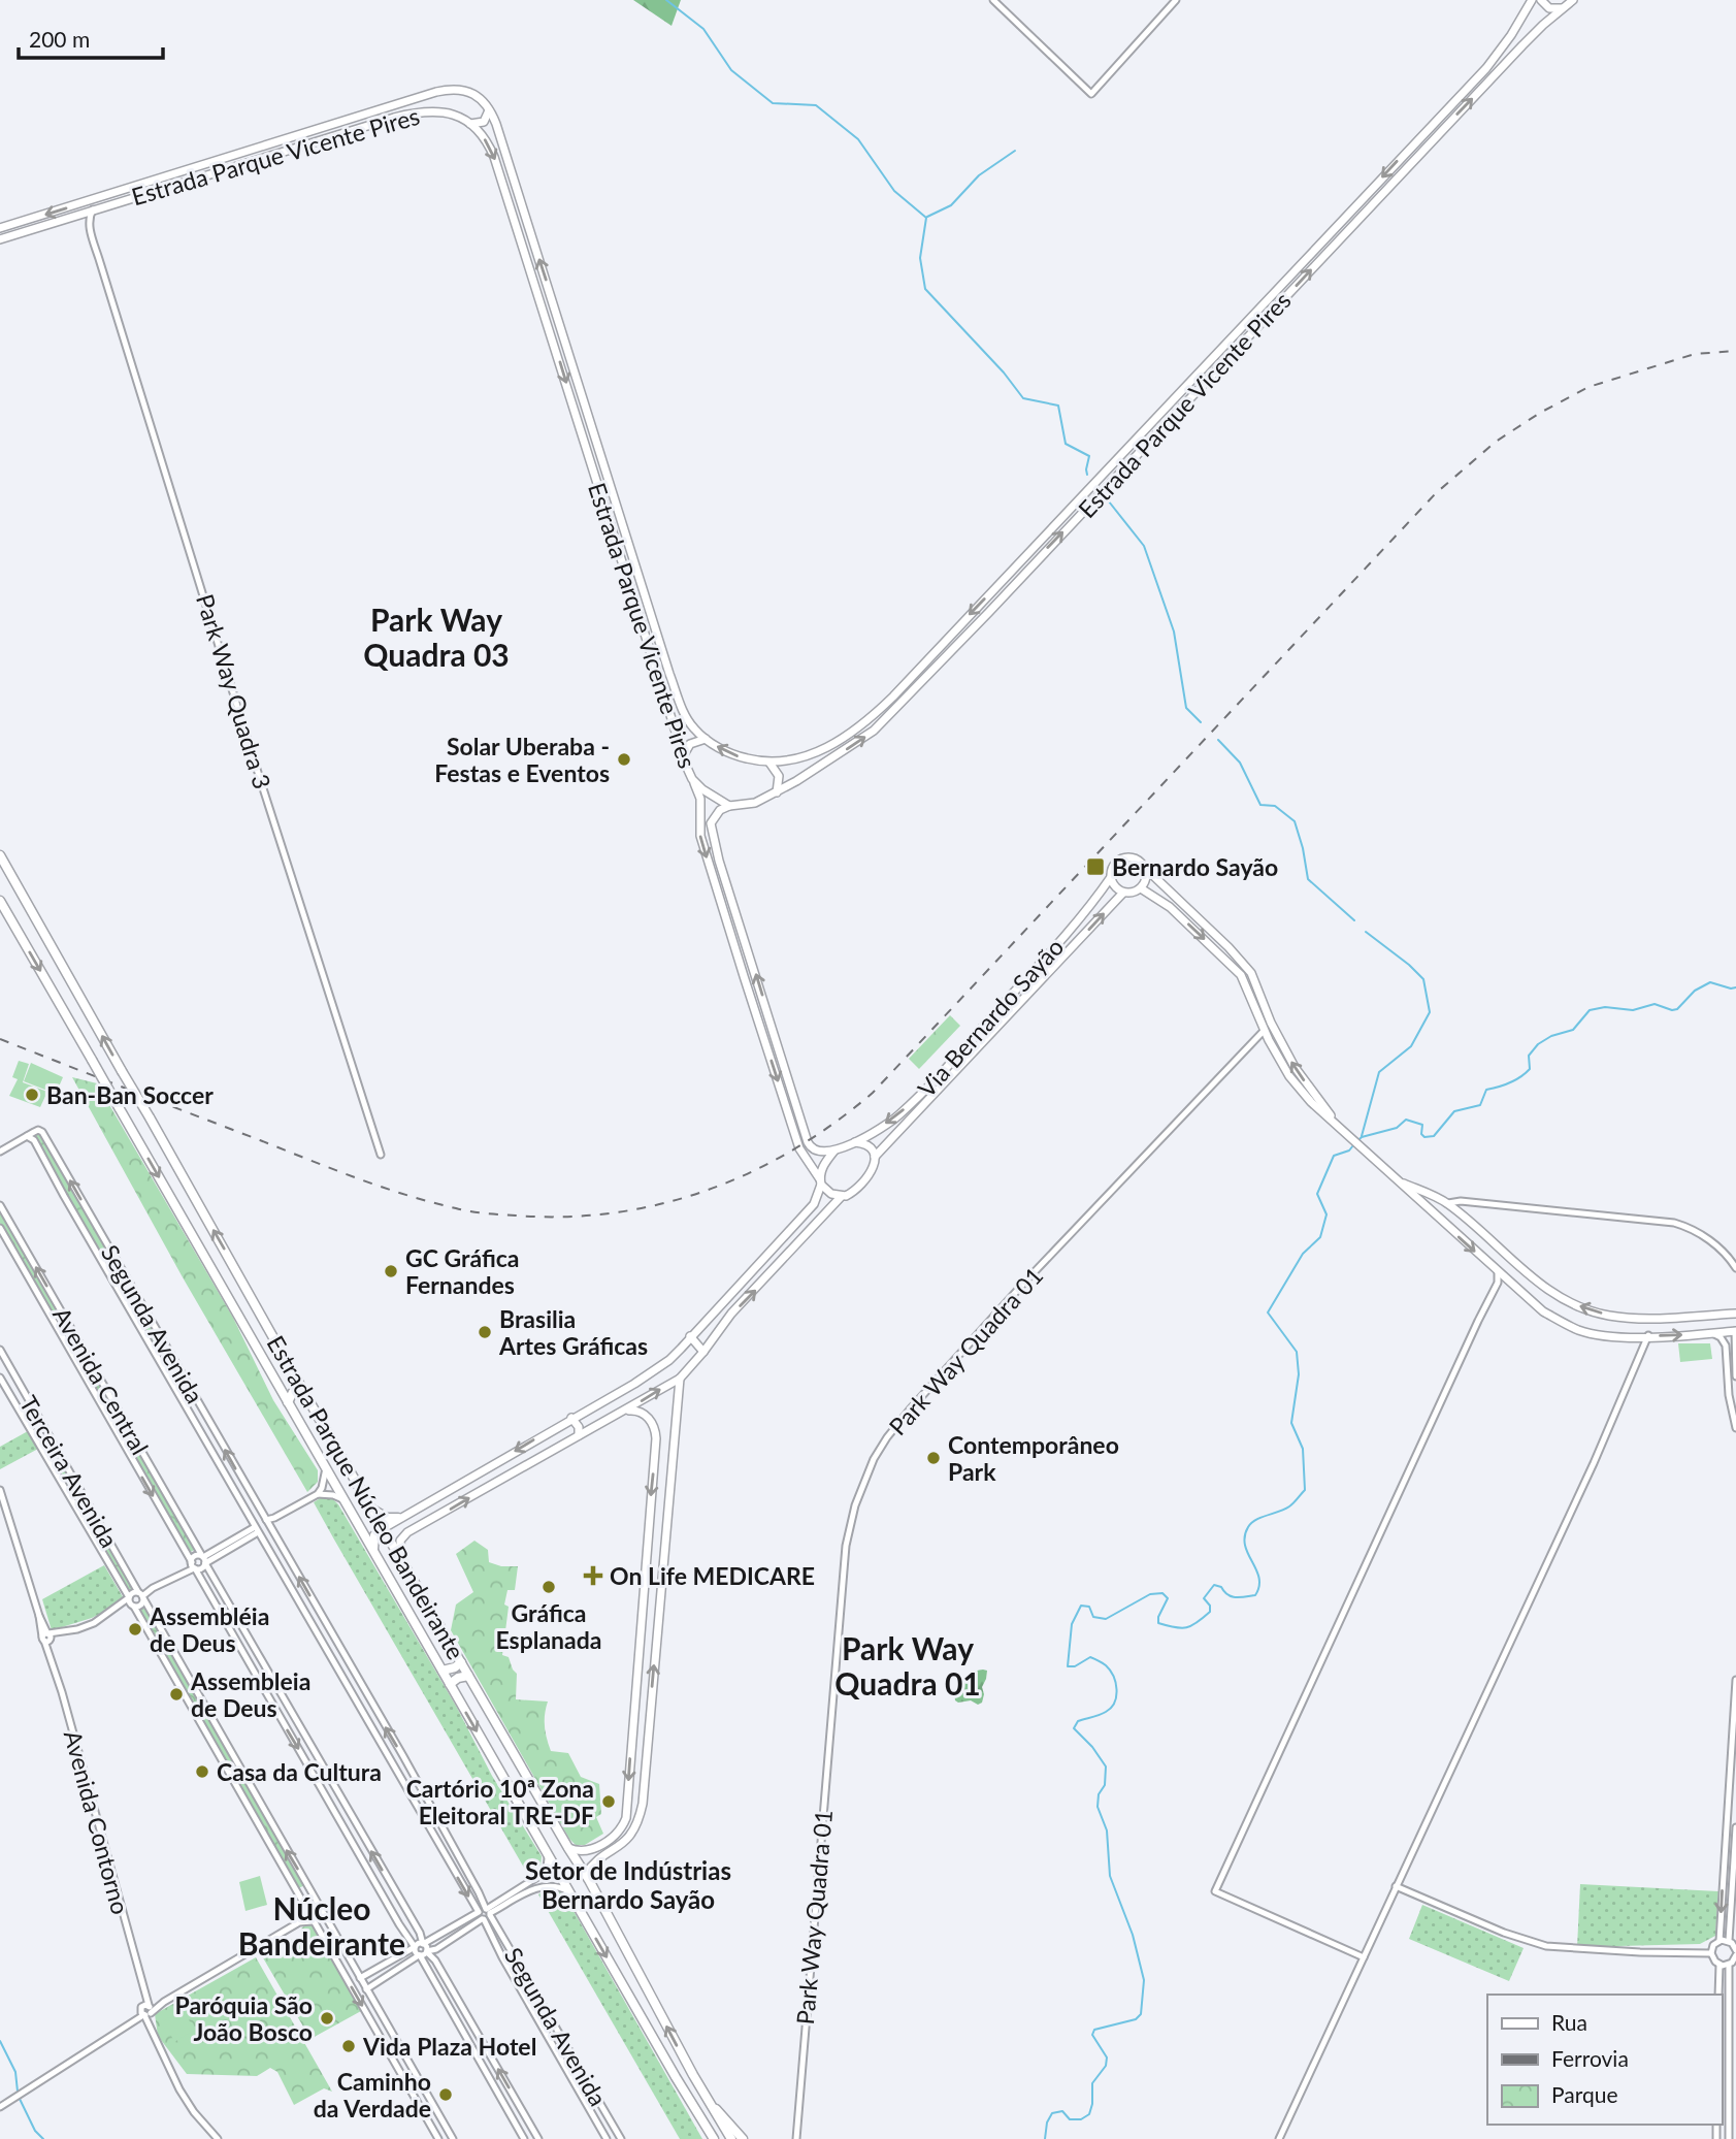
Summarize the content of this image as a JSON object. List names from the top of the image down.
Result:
{
  "streets": {
    "highway": ["Estrada Parque Núcleo Bandeirante"],
    "main road": ["Estrada Parque Vicente Pires", "Via Bernardo Sayão"],
    "street": [
      "Park Way Quadra 3",
      "Segunda Avenida",
      "Park Way Quadra 01",
      "Avenida Central",
      "Terceira Avenida",
      "Avenida Contorno"
    ]
  },
  "districts": [
    "Park Way Quadra 03",
    "Park Way Quadra 01",
    "Setor de Indústrias Bernardo Sayão",
    "Núcleo Bandeirante"
  ],
  "places": {
    "other": [
      "Solar Uberaba - Festas e Eventos",
      "Ban-Ban Soccer",
      "GC Gráfica Fernandes",
      "Brasilia Artes Gráficas",
      "Contemporâneo Park",
      "Gráfica Esplanada",
      "Assembléia de Deus",
      "Assembleia de Deus",
      "Casa da Cultura",
      "Cartório 10ª Zona Eleitoral TRE-DF",
      "Paróquia São João Bosco",
      "Vida Plaza Hotel",
      "Caminho da Verdade"
    ],
    "transit": ["Bernardo Sayão"],
    "health": ["On Life MEDICARE"]
  },
  "legend": ["Rua", "Ferrovia", "Parque"],
  "scale_bar": "200 m"
}
